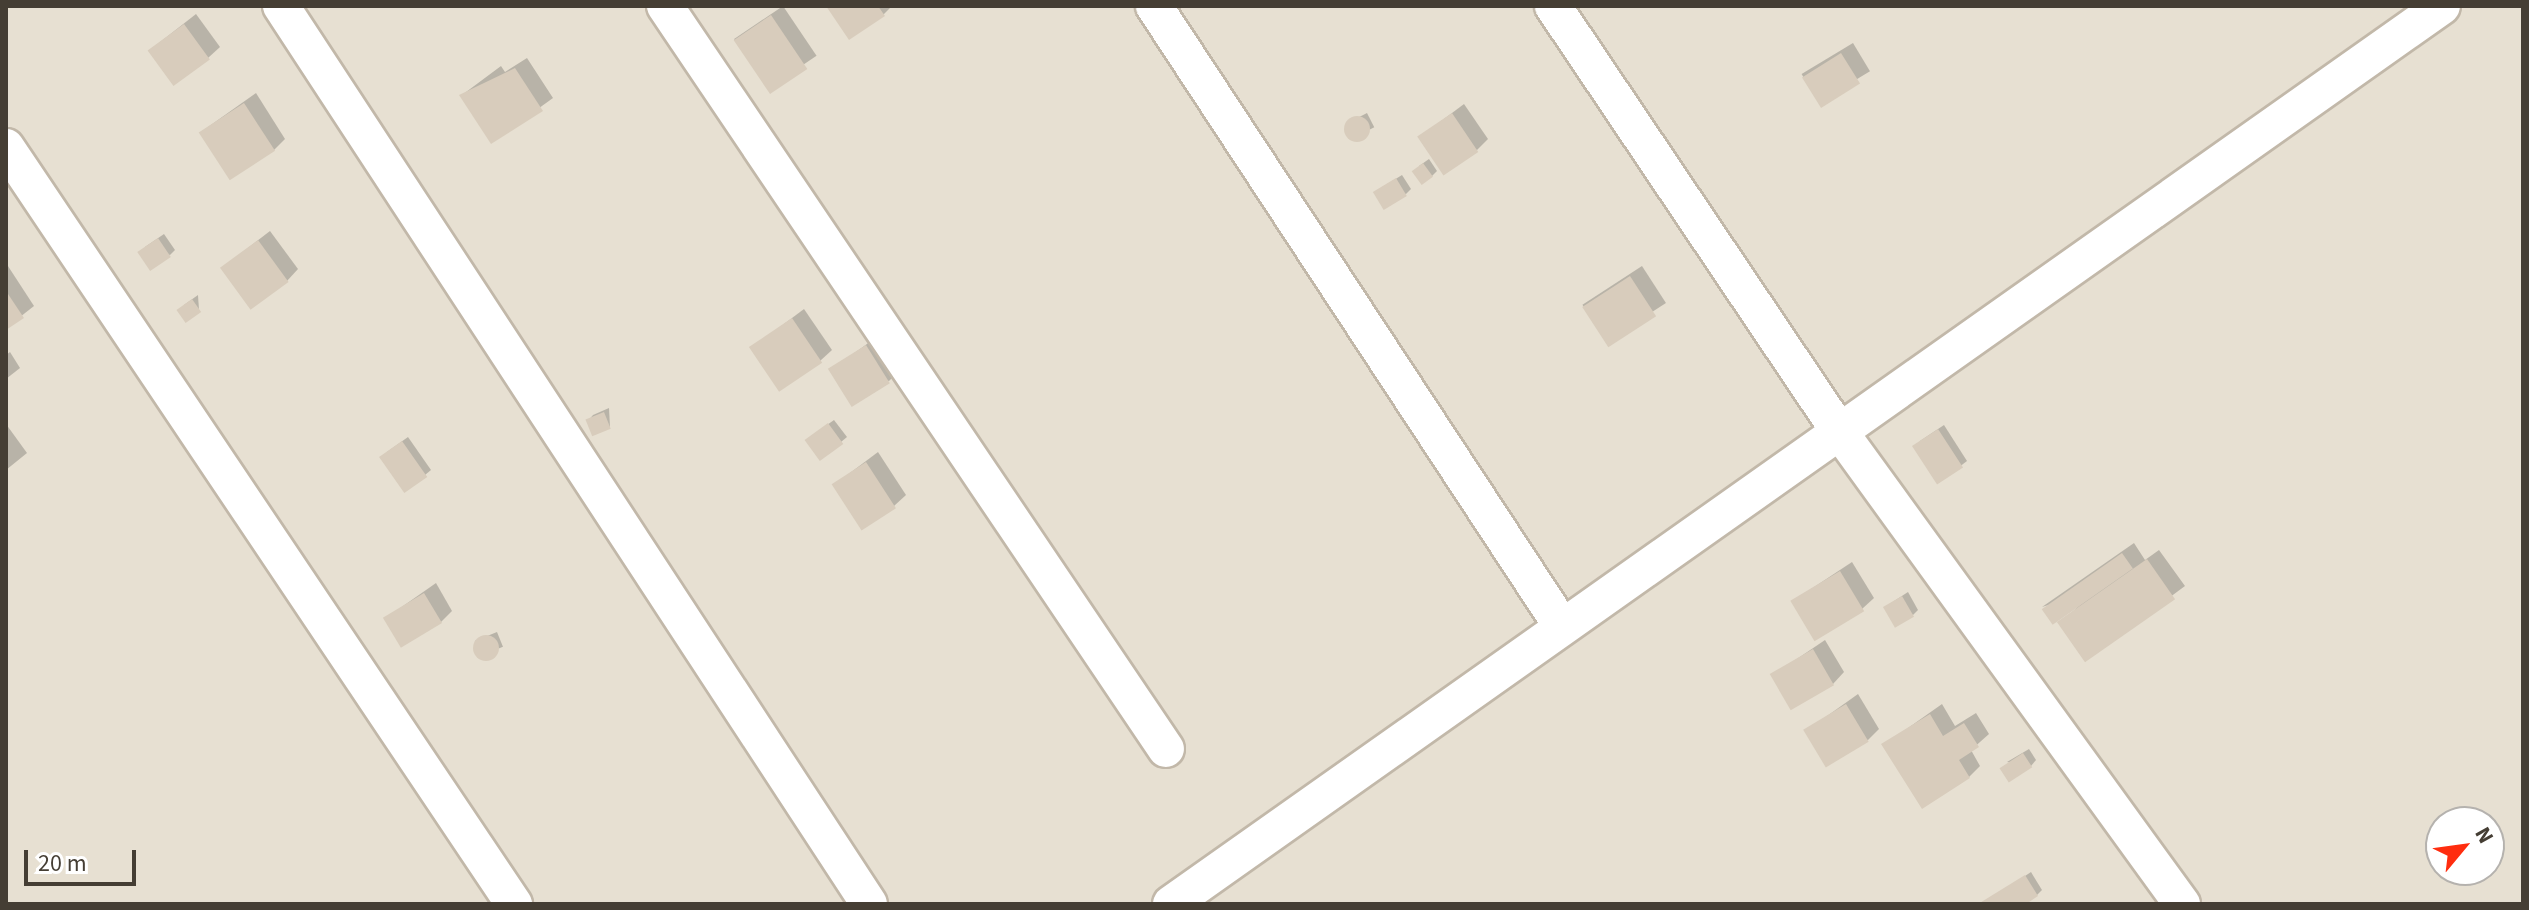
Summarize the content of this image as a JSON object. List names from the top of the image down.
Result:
{
  "scale_bar": "20 m",
  "north": "top right"
}
